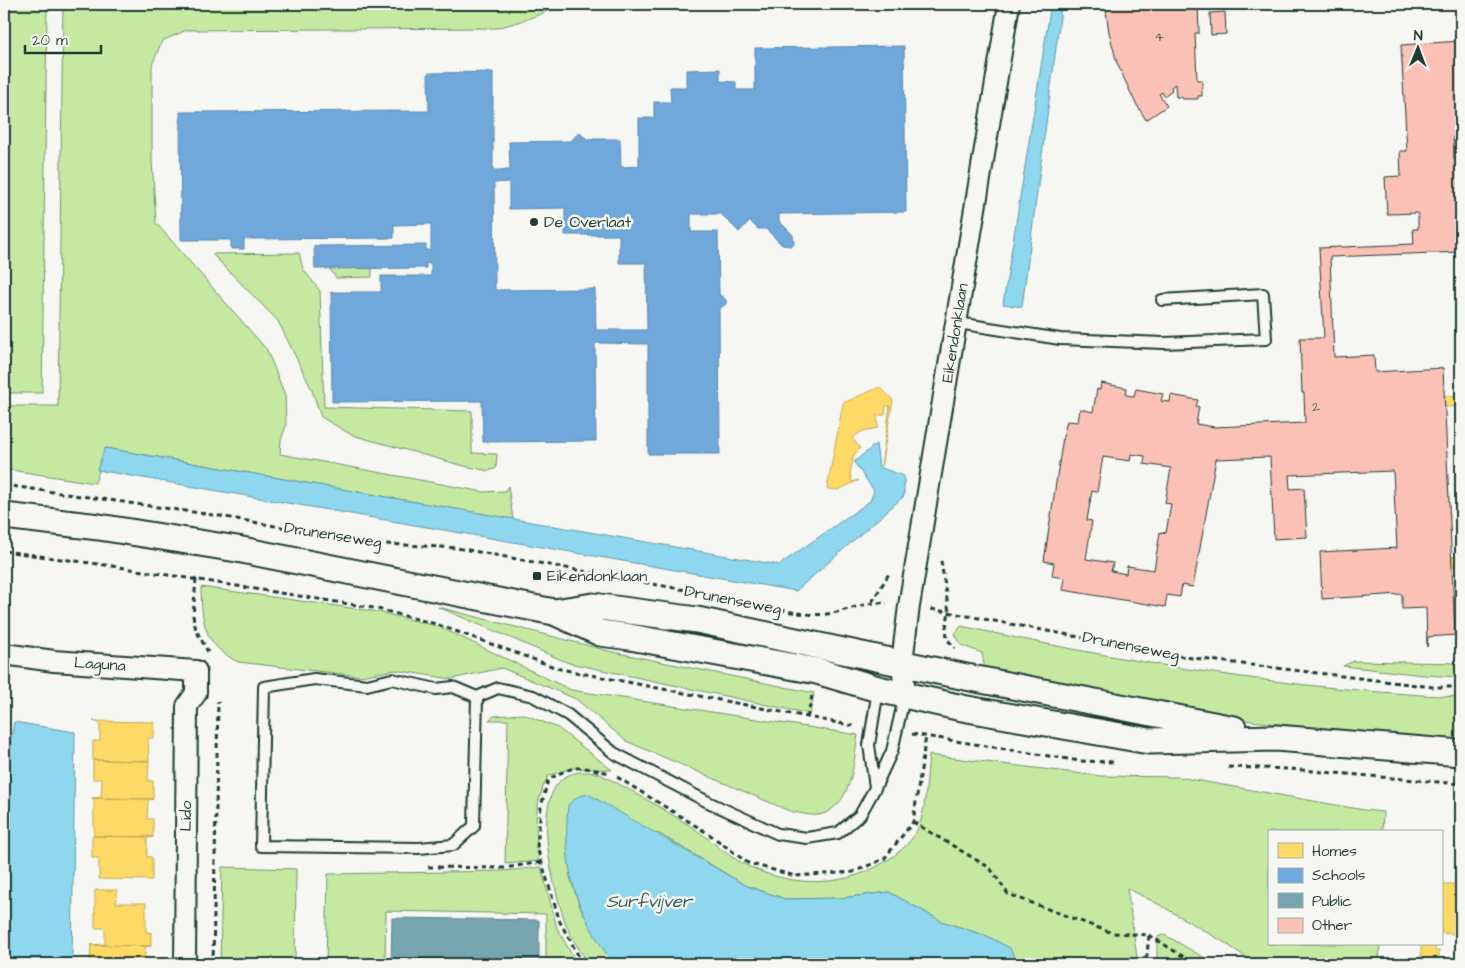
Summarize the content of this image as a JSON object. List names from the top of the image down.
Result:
{
  "streets": {
    "street": [
      "Eikendonklaan",
      "Drunenseweg",
      "Laguna",
      "Lido"
    ]
  },
  "crossings": [
    ["Eikendonklaan", "Drunenseweg"],
    ["Laguna", "Lido"]
  ],
  "water": ["Surfvijver"],
  "places": {
    "other": ["De Overlaat"],
    "transit": ["Eikendonklaan"]
  },
  "house_numbers": ["4", "2"],
  "legend": [
    "Homes",
    "Schools",
    "Public",
    "Other"
  ],
  "scale_bar": "20 m",
  "north": "top"
}
